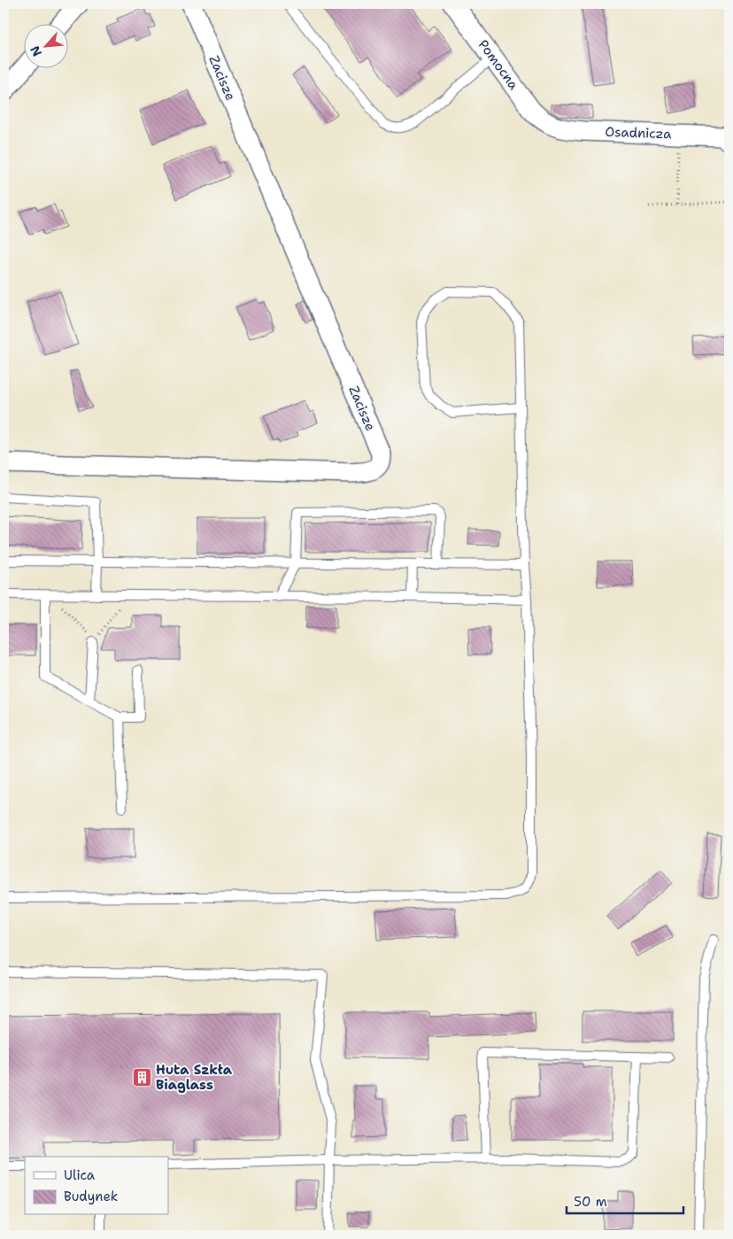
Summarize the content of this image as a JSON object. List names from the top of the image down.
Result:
{
  "streets": {
    "street": ["Pomocna", "Zacisze", "Osadnicza"]
  },
  "crossings": [
    ["Pomocna", "Osadnicza"]
  ],
  "places": {
    "building": ["Huta Szkła Biaglass"]
  },
  "legend": ["Ulica", "Budynek"],
  "scale_bar": "50 m",
  "north": "bottom left"
}
